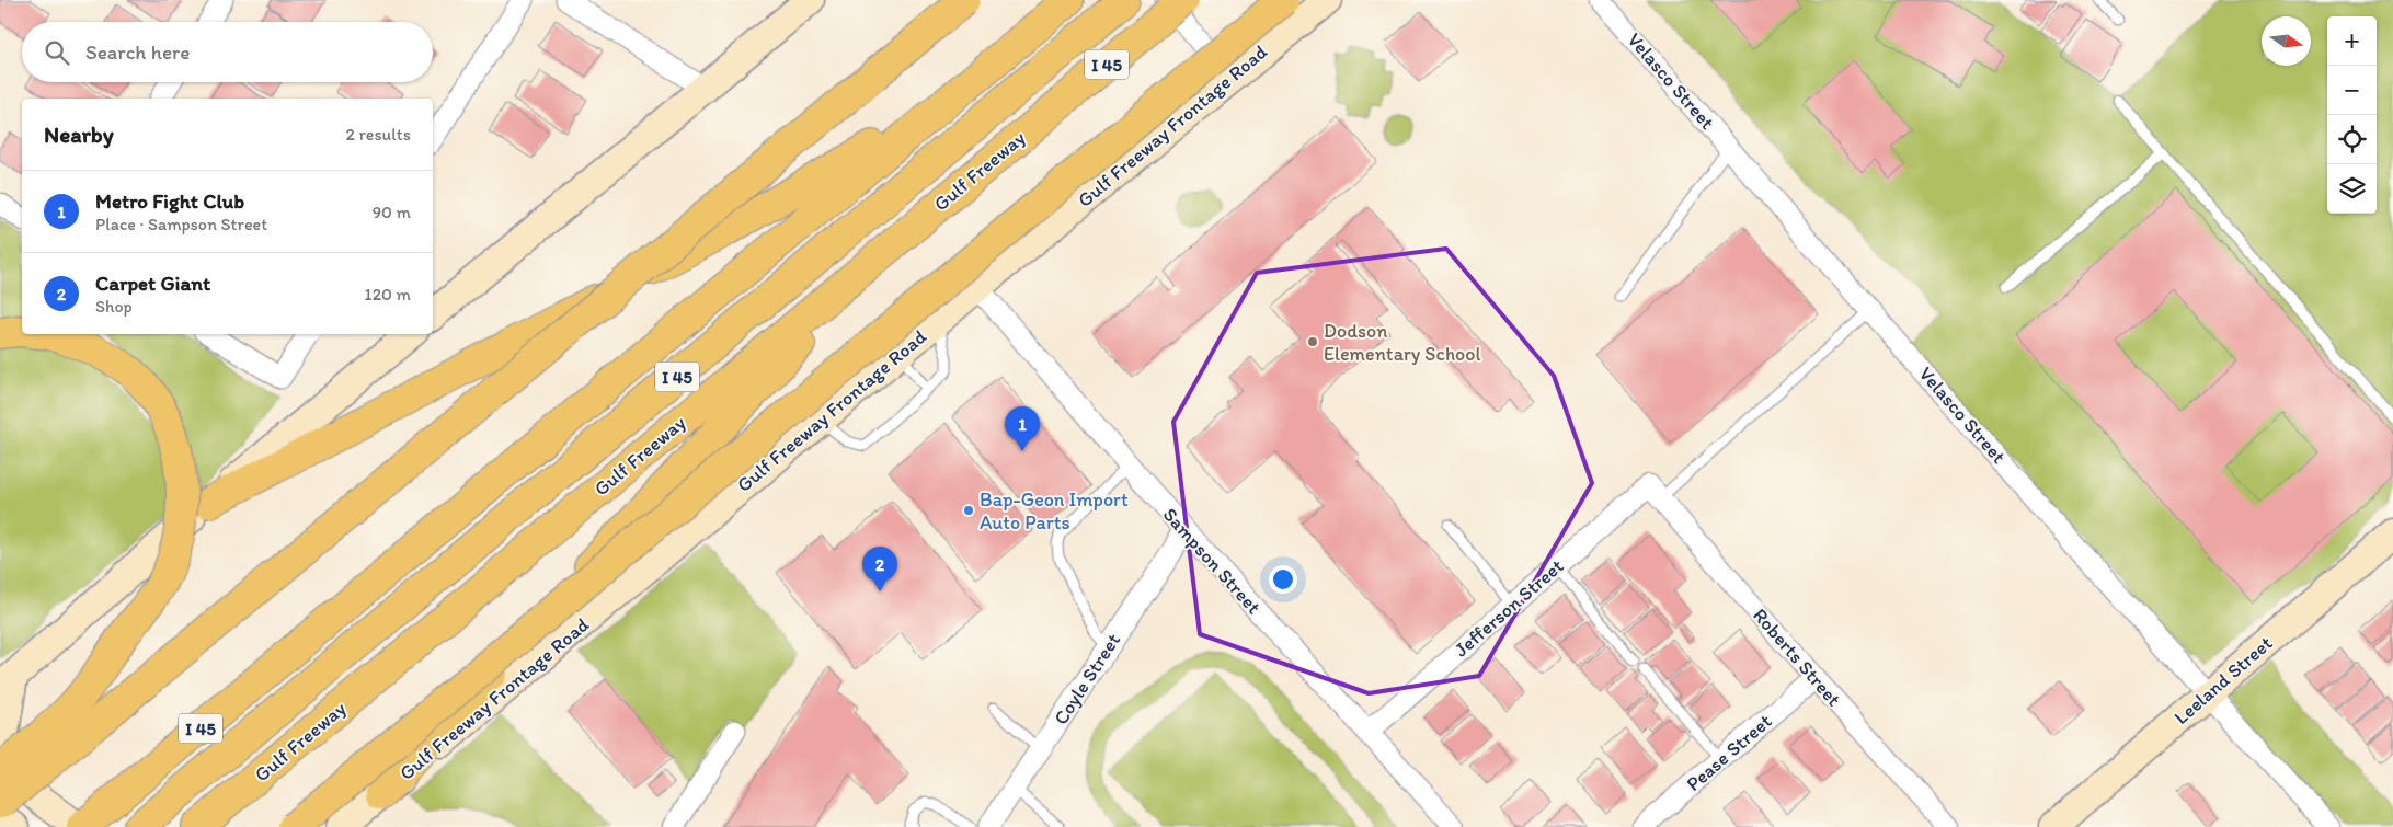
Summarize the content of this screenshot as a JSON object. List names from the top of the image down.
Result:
{
  "streets": {
    "highway": ["I 45", "Gulf Freeway"],
    "main road": ["Gulf Freeway Frontage Road", "Leeland Street"],
    "street": [
      "Velasco Street",
      "Sampson Street",
      "Jefferson Street",
      "Roberts Street",
      "Coyle Street",
      "Pease Street"
    ]
  },
  "crossings": [
    ["Velasco Street", "Leeland Street"],
    ["Gulf Freeway Frontage Road", "Sampson Street"],
    ["Sampson Street", "Jefferson Street"],
    ["Sampson Street", "Coyle Street"],
    ["Jefferson Street", "Roberts Street"],
    ["Roberts Street", "Pease Street"]
  ],
  "places": ["Dodson Elementary School", "Bap-Geon Import Auto Parts"],
  "north": "right",
  "page": {
    "map_buttons": ["+", "−"],
    "search": "Search here",
    "heading": ["Nearby", "2 results"],
    "list": [
      {
        "mark": "1",
        "name": "Metro Fight Club",
        "note": "Place · Sampson Street",
        "value": "90 m"
      },
      {
        "mark": "2",
        "name": "Carpet Giant",
        "note": "Shop",
        "value": "120 m"
      }
    ],
    "pins": ["1", "2"]
  }
}
